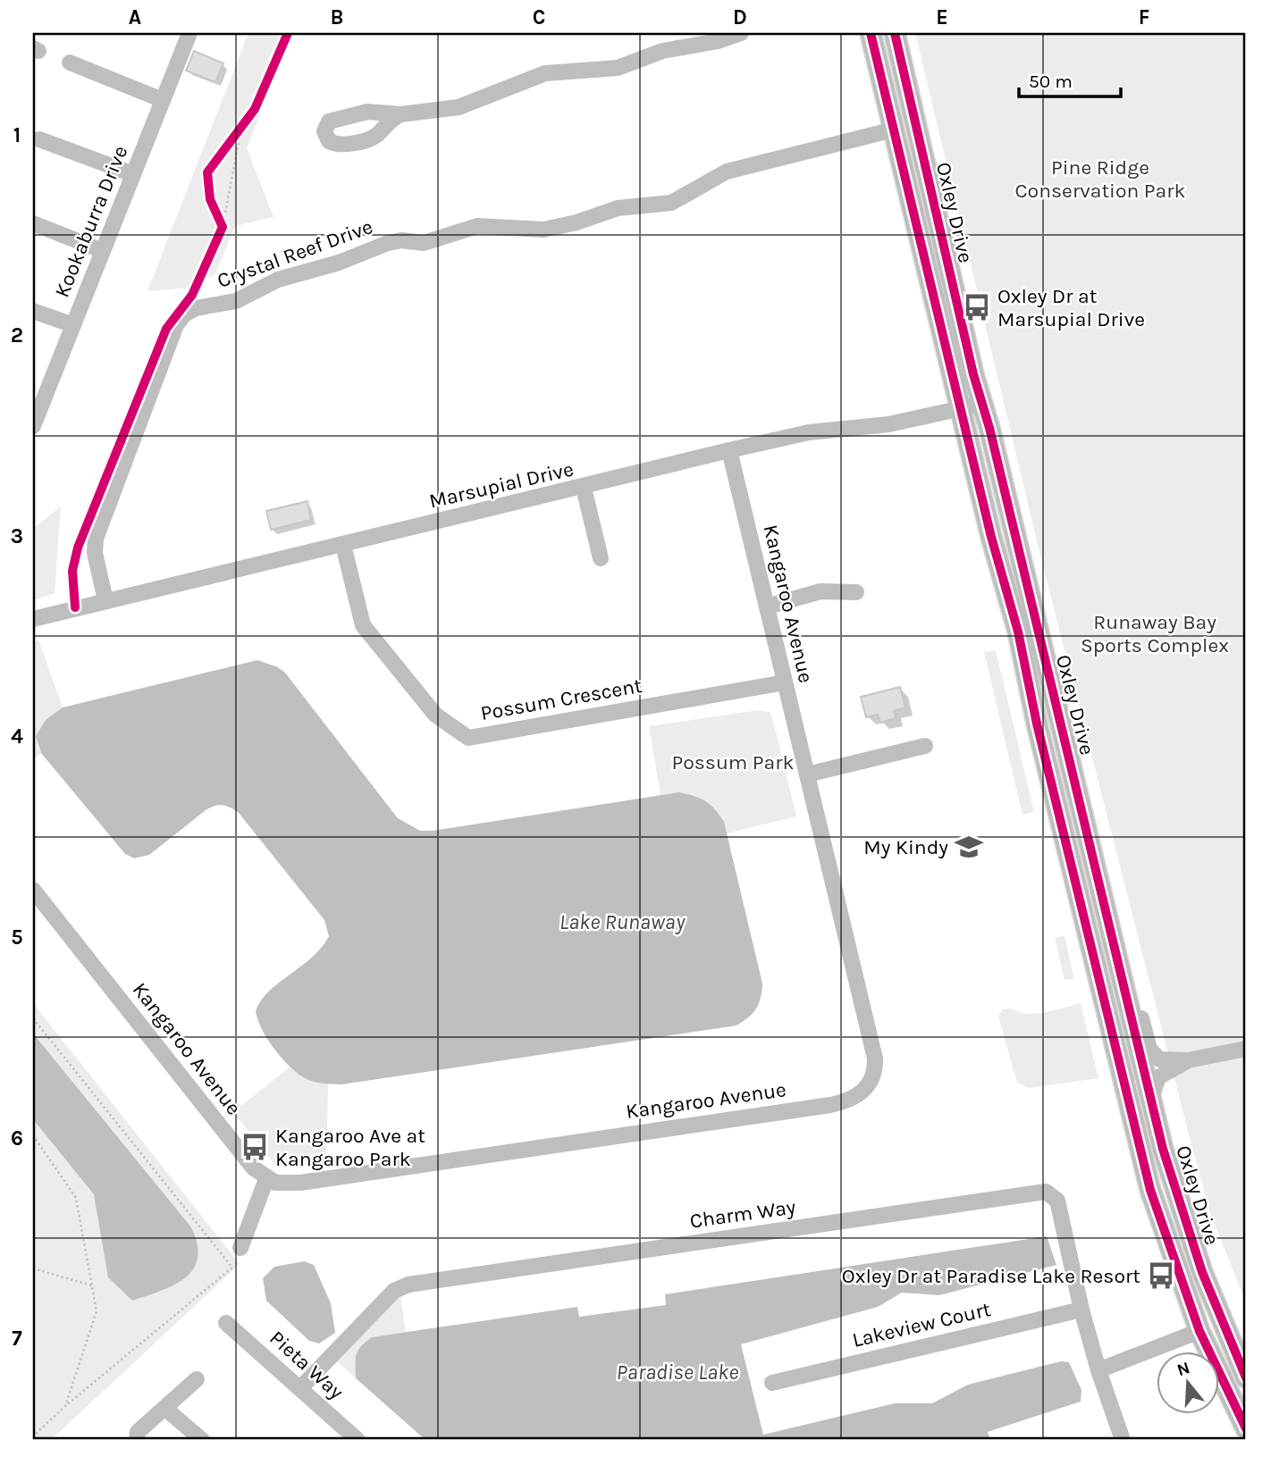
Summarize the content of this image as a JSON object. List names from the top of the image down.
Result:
{
  "streets": {
    "main road": ["Oxley Drive"],
    "street": [
      "Kookaburra Drive",
      "Crystal Reef Drive",
      "Marsupial Drive",
      "Kangaroo Avenue",
      "Possum Crescent",
      "Charm Way",
      "Lakeview Court",
      "Pieta Way"
    ]
  },
  "crossings": [
    ["Oxley Drive", "Crystal Reef Drive"],
    ["Oxley Drive", "Marsupial Drive"],
    ["Crystal Reef Drive", "Marsupial Drive"],
    ["Marsupial Drive", "Kangaroo Avenue"],
    ["Marsupial Drive", "Possum Crescent"],
    ["Kangaroo Avenue", "Possum Crescent"],
    ["Charm Way", "Lakeview Court"],
    ["Charm Way", "Pieta Way"]
  ],
  "water": ["Lake Runaway", "Paradise Lake"],
  "parks": ["Pine Ridge Conservation Park", "Runaway Bay Sports Complex", "Possum Park"],
  "places": {
    "bus stop": ["Oxley Dr at Marsupial Drive", "Kangaroo Ave at Kangaroo Park", "Oxley Dr at Paradise Lake Resort"],
    "school or university": ["My Kindy"]
  },
  "scale_bar": "50 m",
  "north": "top",
  "grid": {
    "columns": [
      "A",
      "B",
      "C",
      "D",
      "E",
      "F"
    ],
    "rows": [
      "1",
      "2",
      "3",
      "4",
      "5",
      "6",
      "7"
    ]
  }
}
